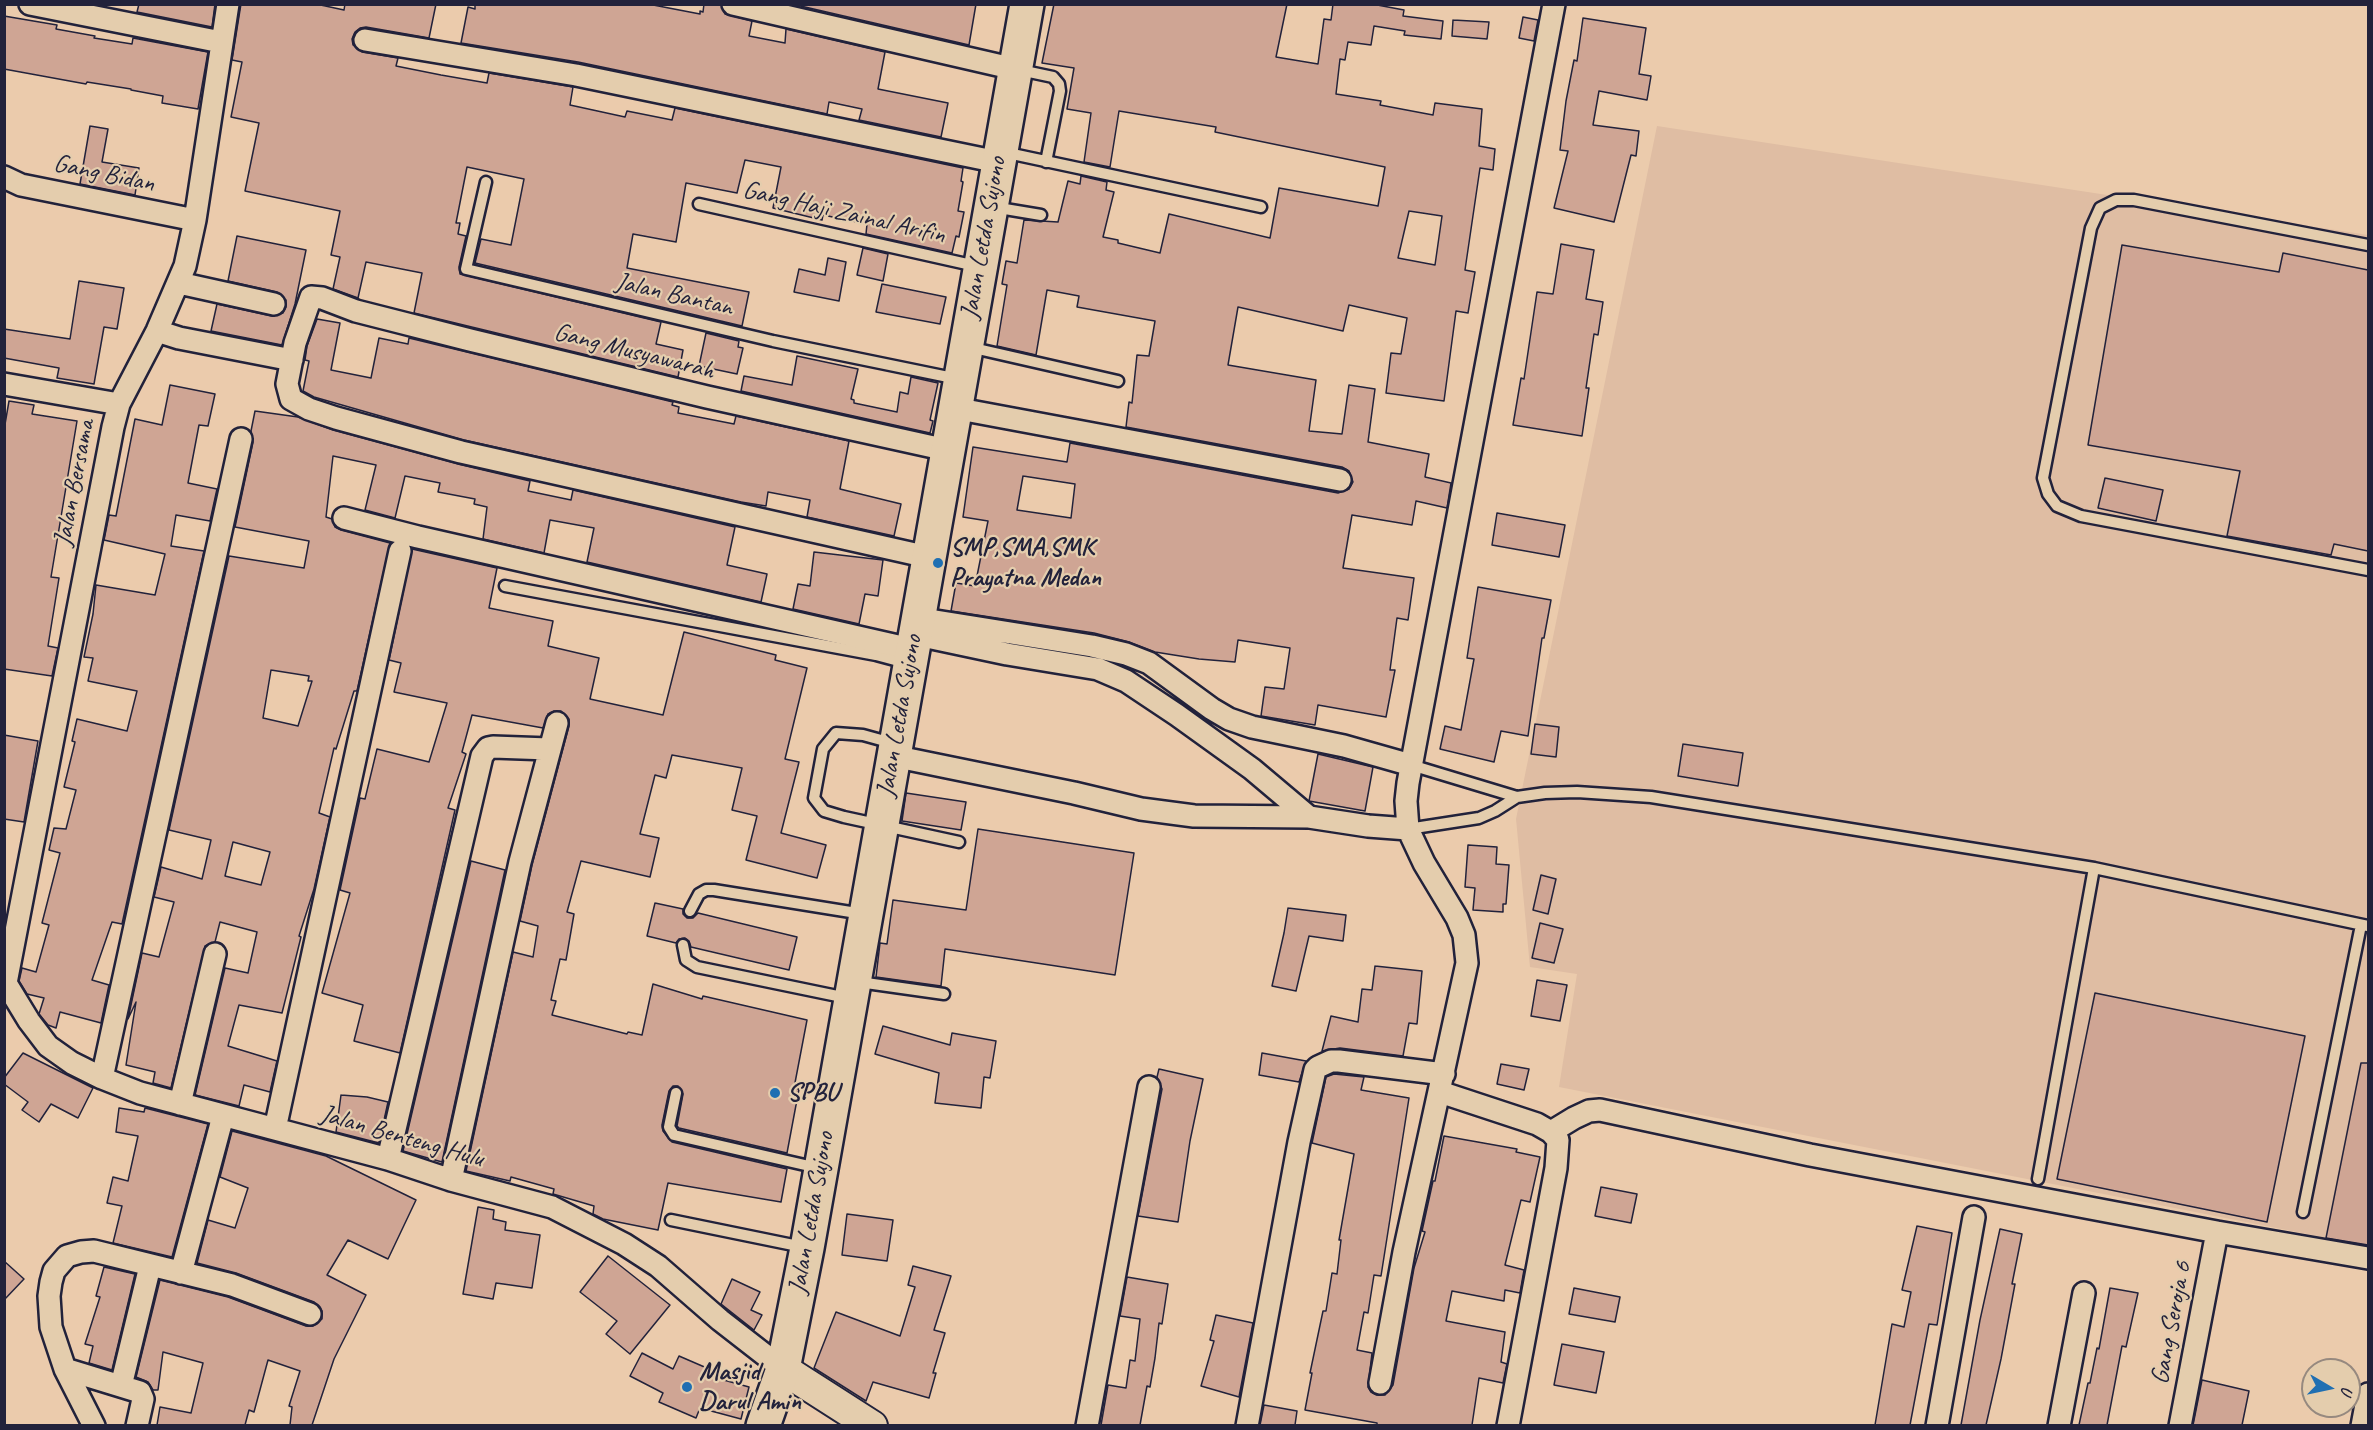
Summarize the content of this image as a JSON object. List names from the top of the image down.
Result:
{
  "streets": {
    "highway": ["Jalan Letda Sujono"],
    "street": [
      "Gang Bidan",
      "Gang Musyawarah",
      "Jalan Bersama",
      "Jalan Benteng Hulu",
      "Gang Seroja 6"
    ],
    "lane": ["Gang Haji Zainal Arifin", "Jalan Bantan"]
  },
  "crossings": [
    ["Gang Bidan", "Jalan Bersama"],
    ["Gang Haji Zainal Arifin", "Jalan Letda Sujono"],
    ["Jalan Letda Sujono", "Jalan Bantan"],
    ["Jalan Letda Sujono", "Gang Musyawarah"],
    ["Jalan Letda Sujono", "Jalan Benteng Hulu"],
    ["Jalan Bersama", "Jalan Benteng Hulu"]
  ],
  "places": ["SMP,SMA,SMK Prayatna Medan", "SPBU", "Masjid Darul Amin"],
  "north": "right"
}
